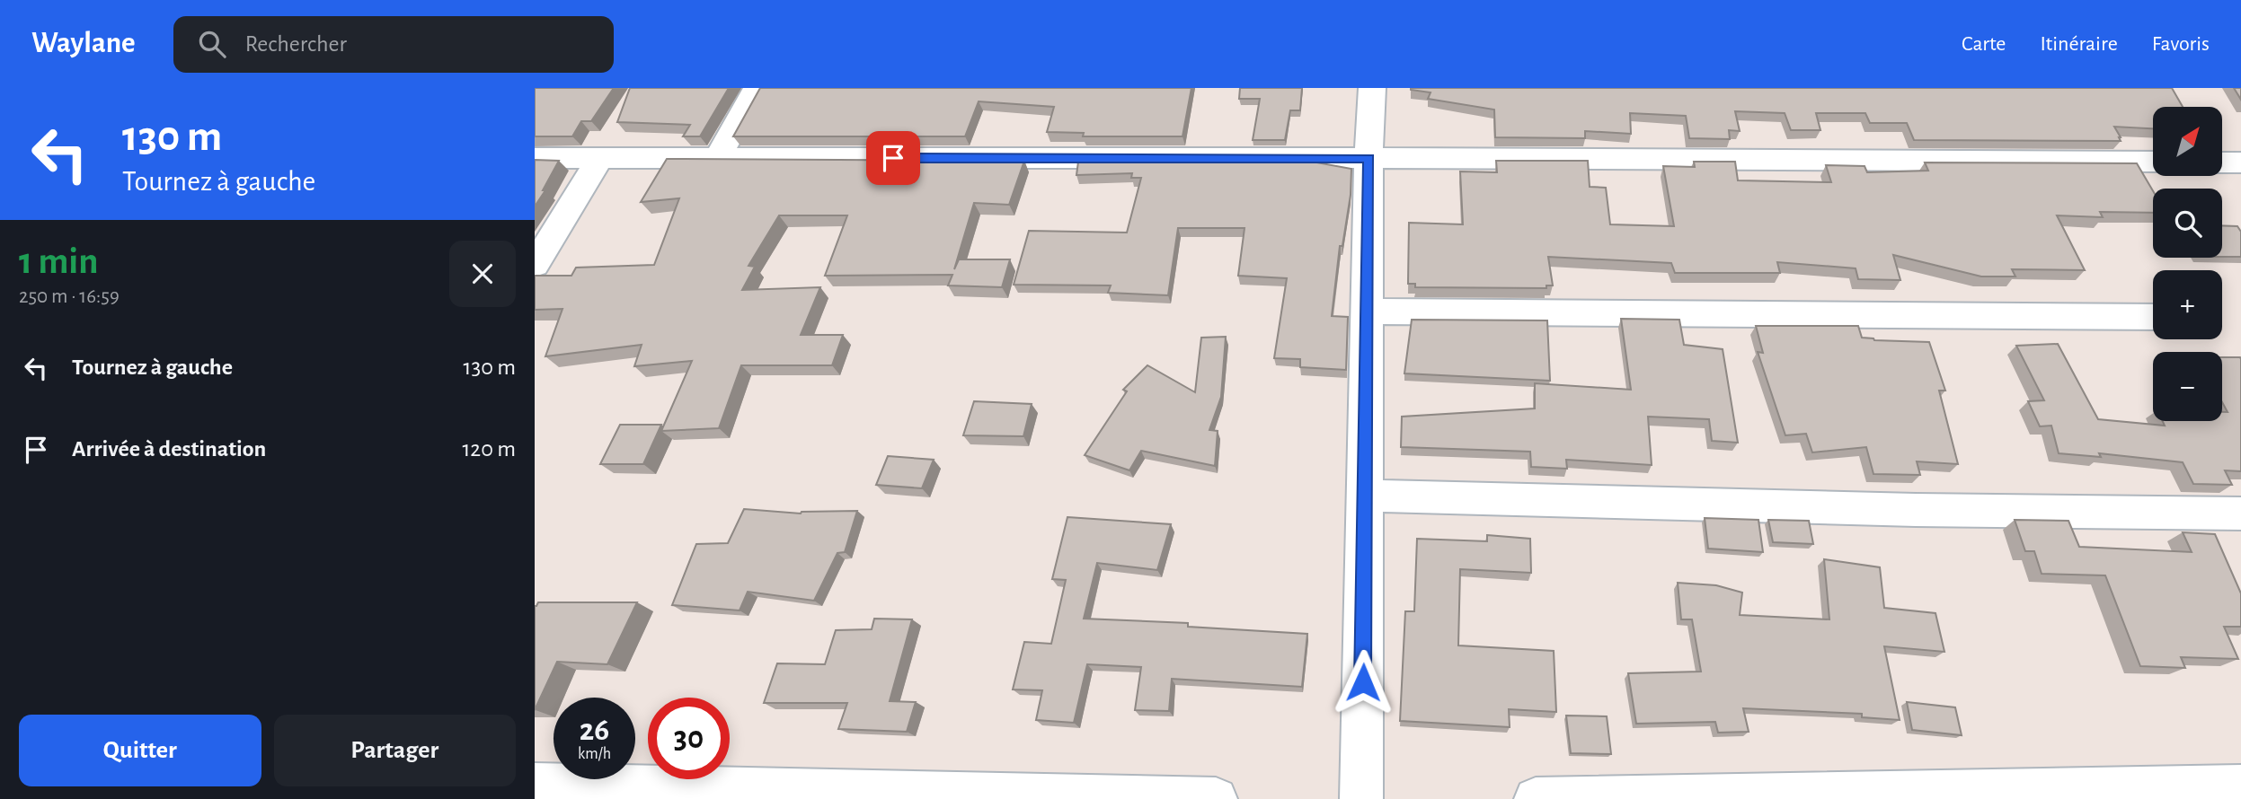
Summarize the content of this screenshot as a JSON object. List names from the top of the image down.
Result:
{
  "north": "top right",
  "page": {
    "header": "Waylane",
    "search": "Rechercher",
    "nav": ["Carte", "Itinéraire", "Favoris"],
    "turn": ["130 m", "Tournez à gauche"],
    "map_buttons": ["+", "−"],
    "heading": ["1 min", "250 m · 16:59"],
    "list": [
      {
        "name": "Tournez à gauche",
        "value": "130 m"
      },
      {
        "name": "Arrivée à destination",
        "value": "120 m"
      }
    ],
    "speed": "26 km/h",
    "limit": "30",
    "buttons": ["Quitter", "Partager"]
  }
}
